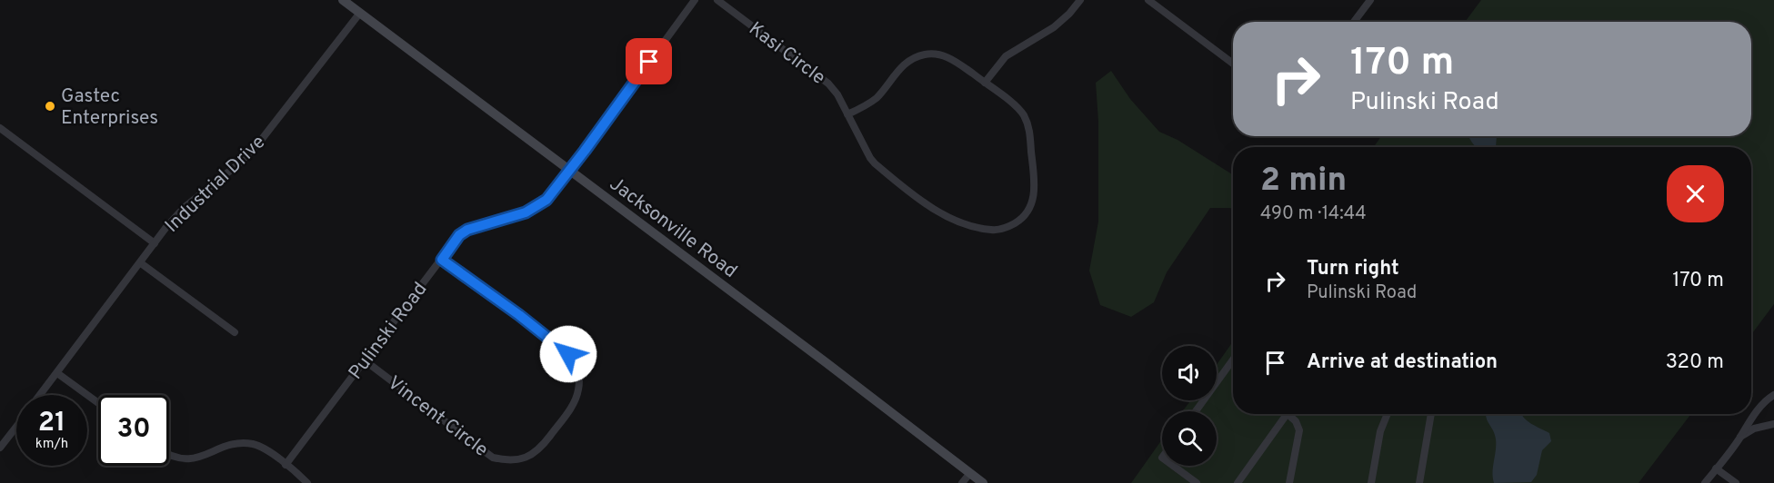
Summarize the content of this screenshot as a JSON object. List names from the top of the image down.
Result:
{
  "streets": {
    "main road": ["Jacksonville Road"],
    "street": [
      "Kasi Circle",
      "Industrial Drive",
      "Pulinski Road",
      "Vincent Circle"
    ]
  },
  "crossings": [
    ["Industrial Drive", "Jacksonville Road"],
    ["Jacksonville Road", "Pulinski Road"],
    ["Pulinski Road", "Vincent Circle"]
  ],
  "places": ["Gastec Enterprises"],
  "page": {
    "turn": ["170 m", "Pulinski Road"],
    "heading": ["2 min", "490 m · 14:44"],
    "list": [
      {
        "name": "Turn right",
        "note": "Pulinski Road",
        "value": "170 m"
      },
      {
        "name": "Arrive at destination",
        "value": "320 m"
      }
    ],
    "speed": "21 km/h",
    "limit": "30"
  }
}
